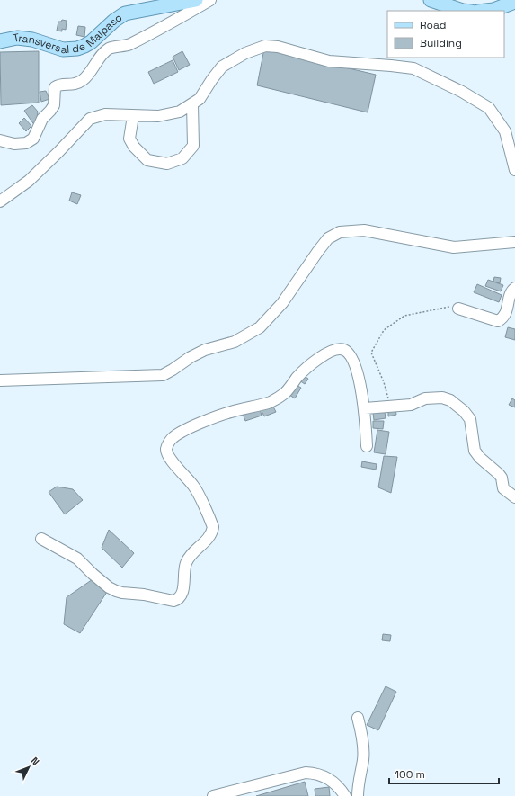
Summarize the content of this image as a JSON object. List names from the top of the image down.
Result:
{
  "streets": {
    "main road": ["Transversal de Malpaso"]
  },
  "legend": ["Road", "Building"],
  "scale_bar": "100 m",
  "north": "top right"
}
